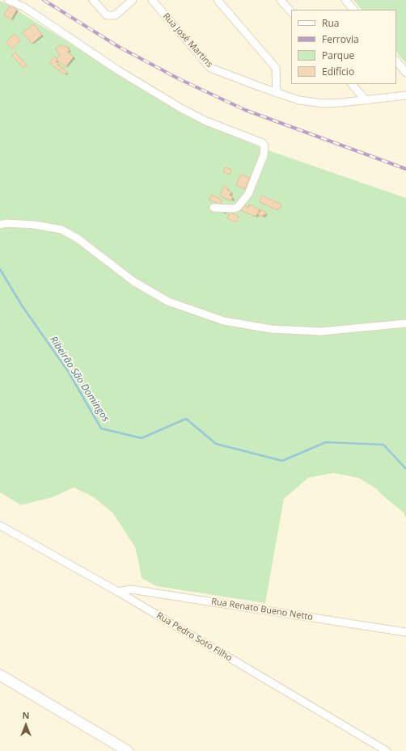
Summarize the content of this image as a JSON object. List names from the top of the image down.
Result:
{
  "streets": {
    "street": ["Rua José Martins", "Rua Renato Bueno Netto", "Rua Pedro Soto Filho"]
  },
  "crossings": [
    ["Rua Renato Bueno Netto", "Rua Pedro Soto Filho"]
  ],
  "water": ["Ribeirão São Domingos"],
  "legend": [
    "Rua",
    "Ferrovia",
    "Parque",
    "Edifício"
  ],
  "north": "top"
}
